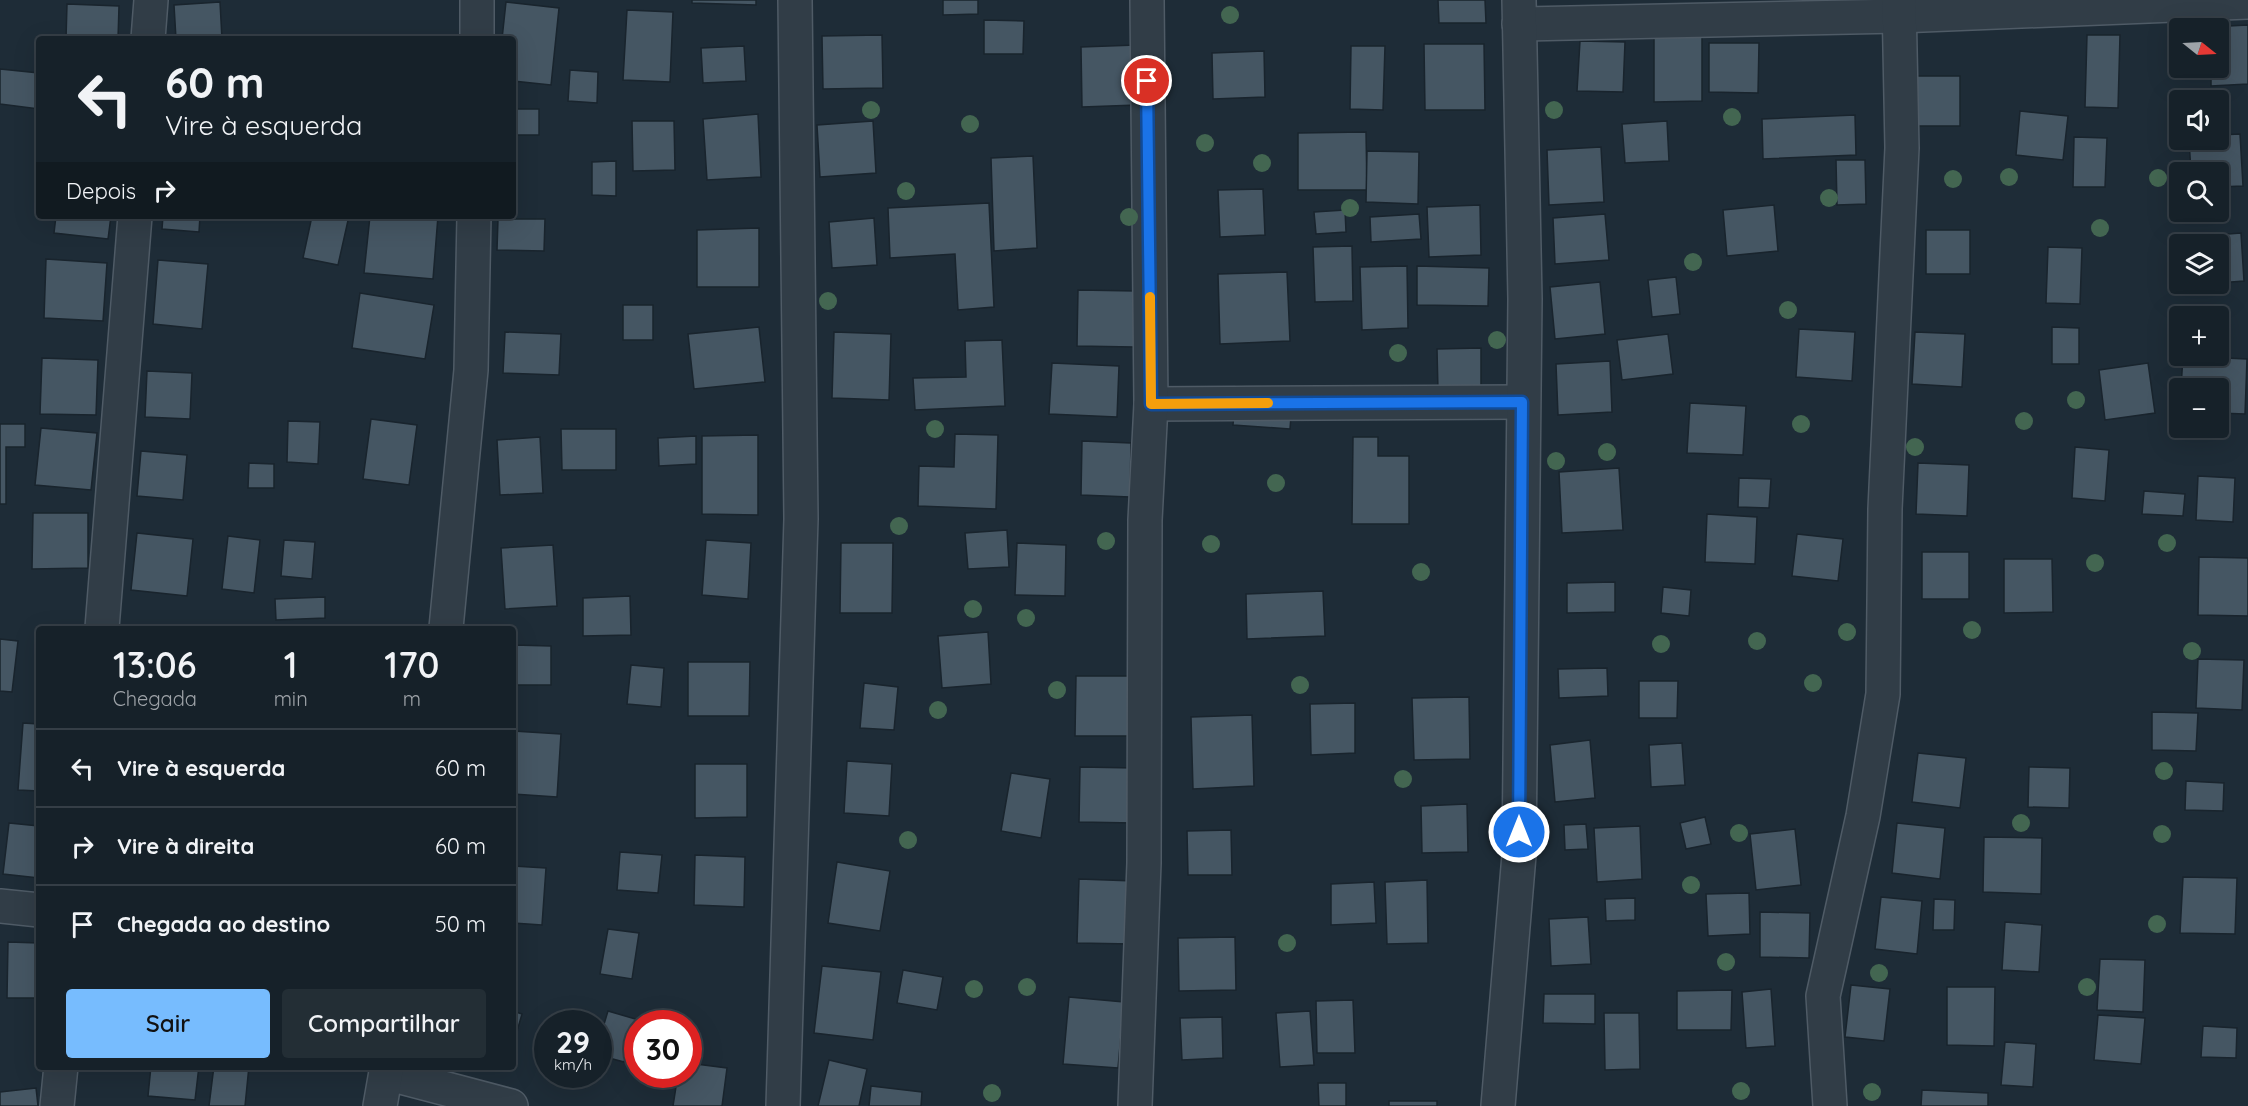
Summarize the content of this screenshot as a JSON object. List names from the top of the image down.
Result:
{
  "north": "right",
  "page": {
    "map_buttons": ["+", "−"],
    "turn": ["60 m", "Vire à esquerda"],
    "then": "Depois",
    "eta": [
      "13:06",
      "Chegada",
      "1",
      "min",
      "170",
      "m"
    ],
    "list": [
      {
        "name": "Vire à esquerda",
        "value": "60 m"
      },
      {
        "name": "Vire à direita",
        "value": "60 m"
      },
      {
        "name": "Chegada ao destino",
        "value": "50 m"
      }
    ],
    "buttons": ["Sair", "Compartilhar"],
    "speed": "29 km/h",
    "limit": "30"
  }
}
